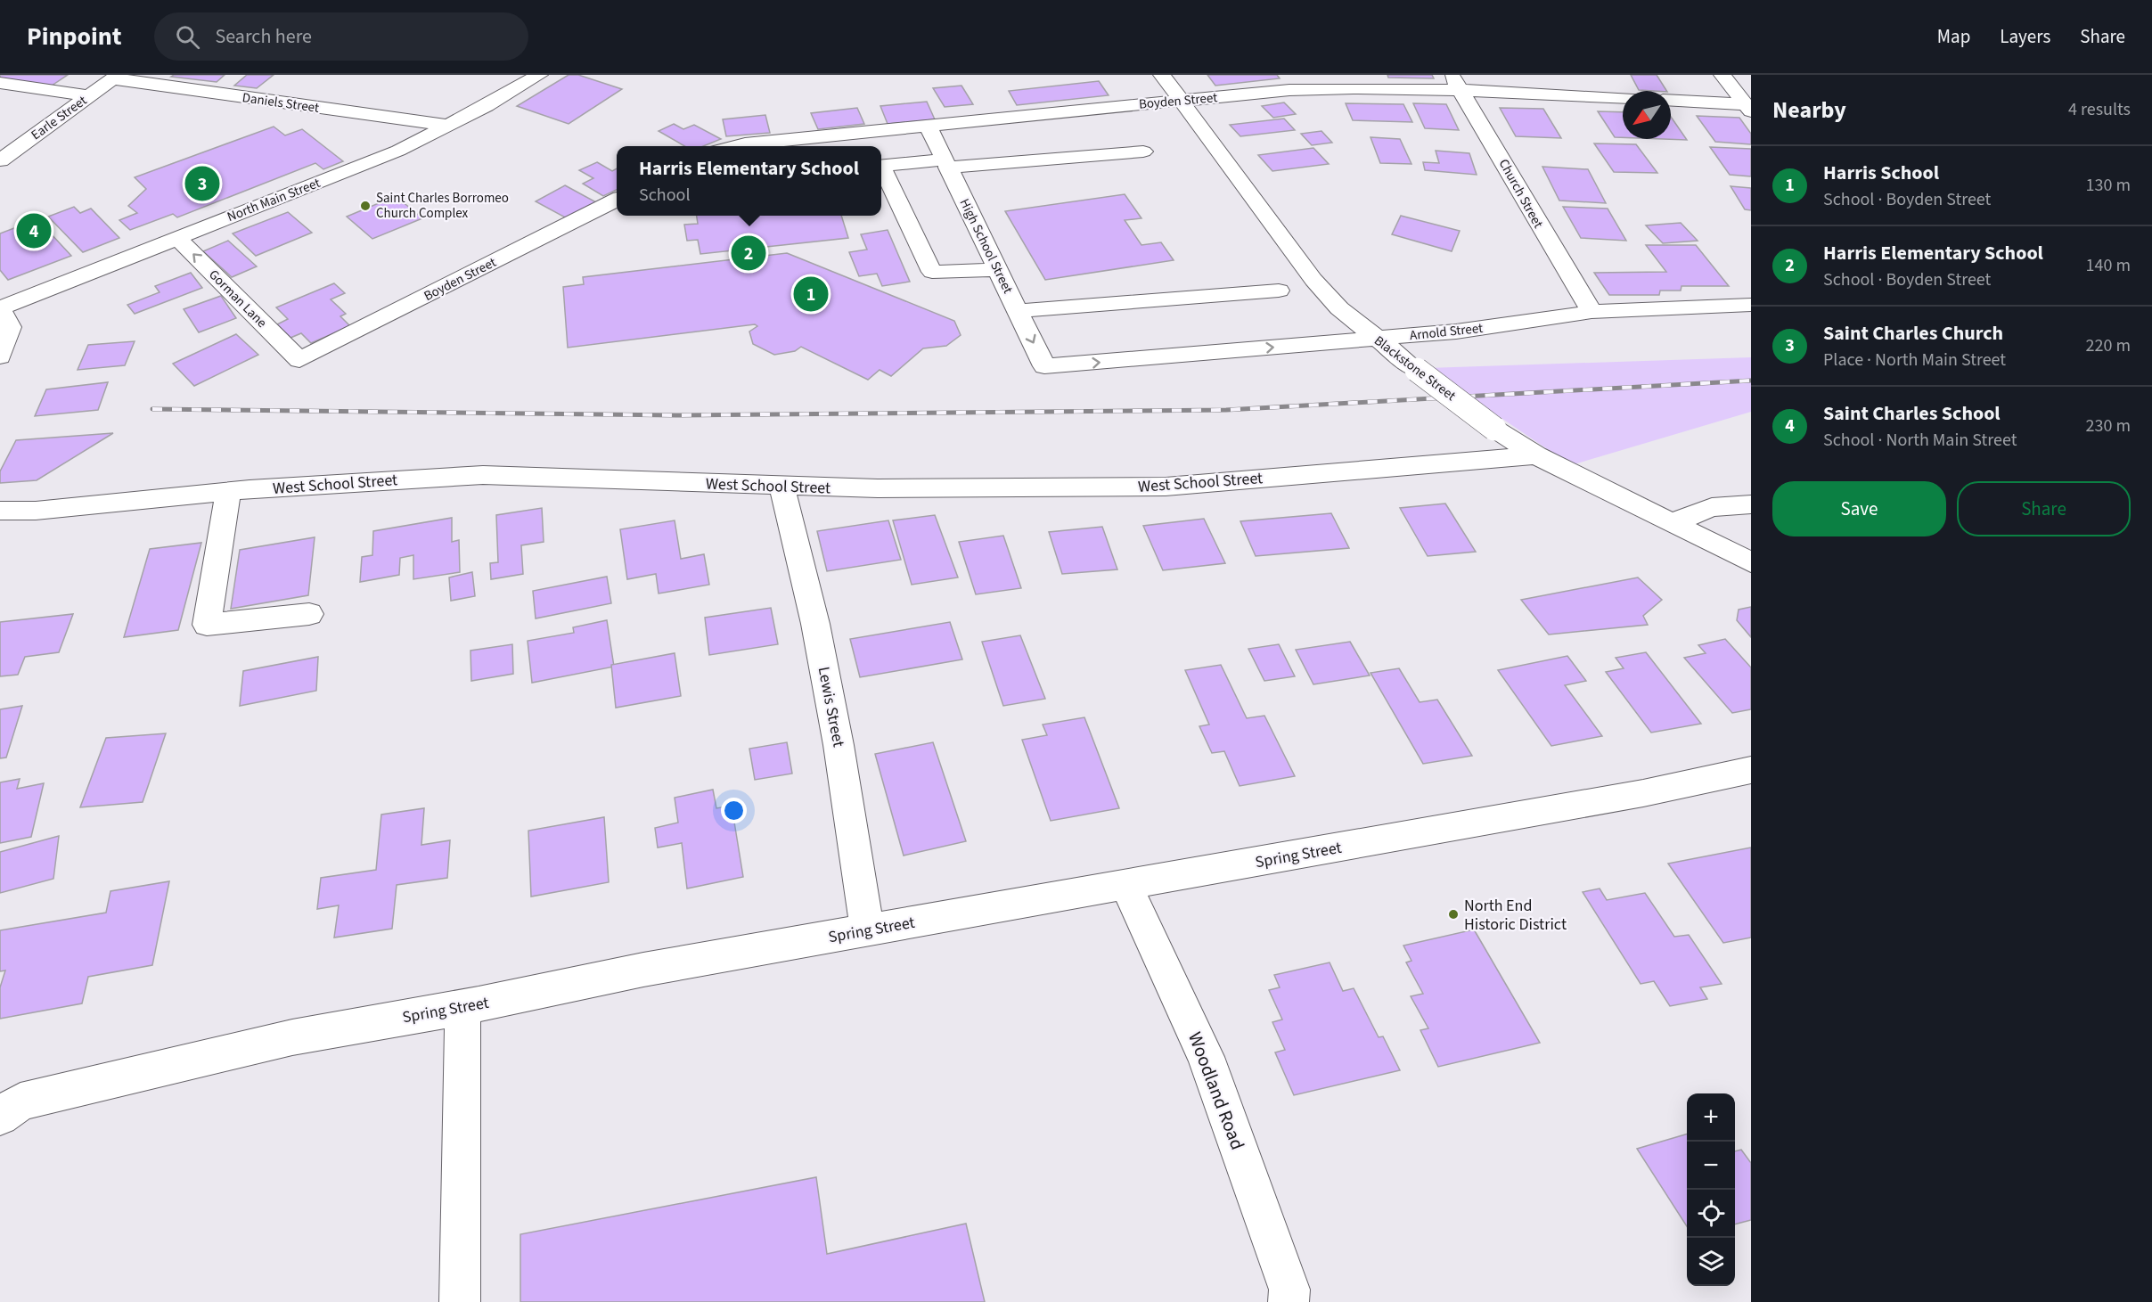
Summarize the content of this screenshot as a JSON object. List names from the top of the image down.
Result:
{
  "streets": {
    "street": [
      "Boyden Street",
      "Daniels Street",
      "Earle Street",
      "Church Street",
      "North Main Street",
      "High School Street",
      "Gorman Lane",
      "Arnold Street",
      "Blackstone Street",
      "West School Street",
      "Lewis Street",
      "Spring Street",
      "Woodland Road"
    ]
  },
  "crossings": [
    ["Boyden Street", "Church Street"],
    ["Boyden Street", "High School Street"],
    ["Boyden Street", "Gorman Lane"],
    ["Boyden Street", "Blackstone Street"],
    ["Daniels Street", "Earle Street"],
    ["Daniels Street", "North Main Street"],
    ["Church Street", "Arnold Street"],
    ["North Main Street", "Gorman Lane"],
    ["High School Street", "Arnold Street"],
    ["Arnold Street", "Blackstone Street"],
    ["Blackstone Street", "West School Street"],
    ["West School Street", "Lewis Street"],
    ["Lewis Street", "Spring Street"],
    ["Spring Street", "Woodland Road"]
  ],
  "one_way": ["Gorman Lane"],
  "places": ["Saint Charles Borromeo Church Complex", "North End Historic District"],
  "north": "bottom left",
  "page": {
    "header": "Pinpoint",
    "search": "Search here",
    "nav": ["Map", "Layers", "Share"],
    "heading": ["Nearby", "4 results"],
    "list": [
      {
        "mark": "1",
        "name": "Harris School",
        "note": "School · Boyden Street",
        "value": "130 m"
      },
      {
        "mark": "2",
        "name": "Harris Elementary School",
        "note": "School · Boyden Street",
        "value": "140 m"
      },
      {
        "mark": "3",
        "name": "Saint Charles Church",
        "note": "Place · North Main Street",
        "value": "220 m"
      },
      {
        "mark": "4",
        "name": "Saint Charles School",
        "note": "School · North Main Street",
        "value": "230 m"
      }
    ],
    "popup": ["Harris Elementary School", "School"],
    "pins": [
      "3",
      "4",
      "2",
      "1"
    ],
    "buttons": ["Save", "Share"],
    "map_buttons": ["+", "−"]
  }
}
